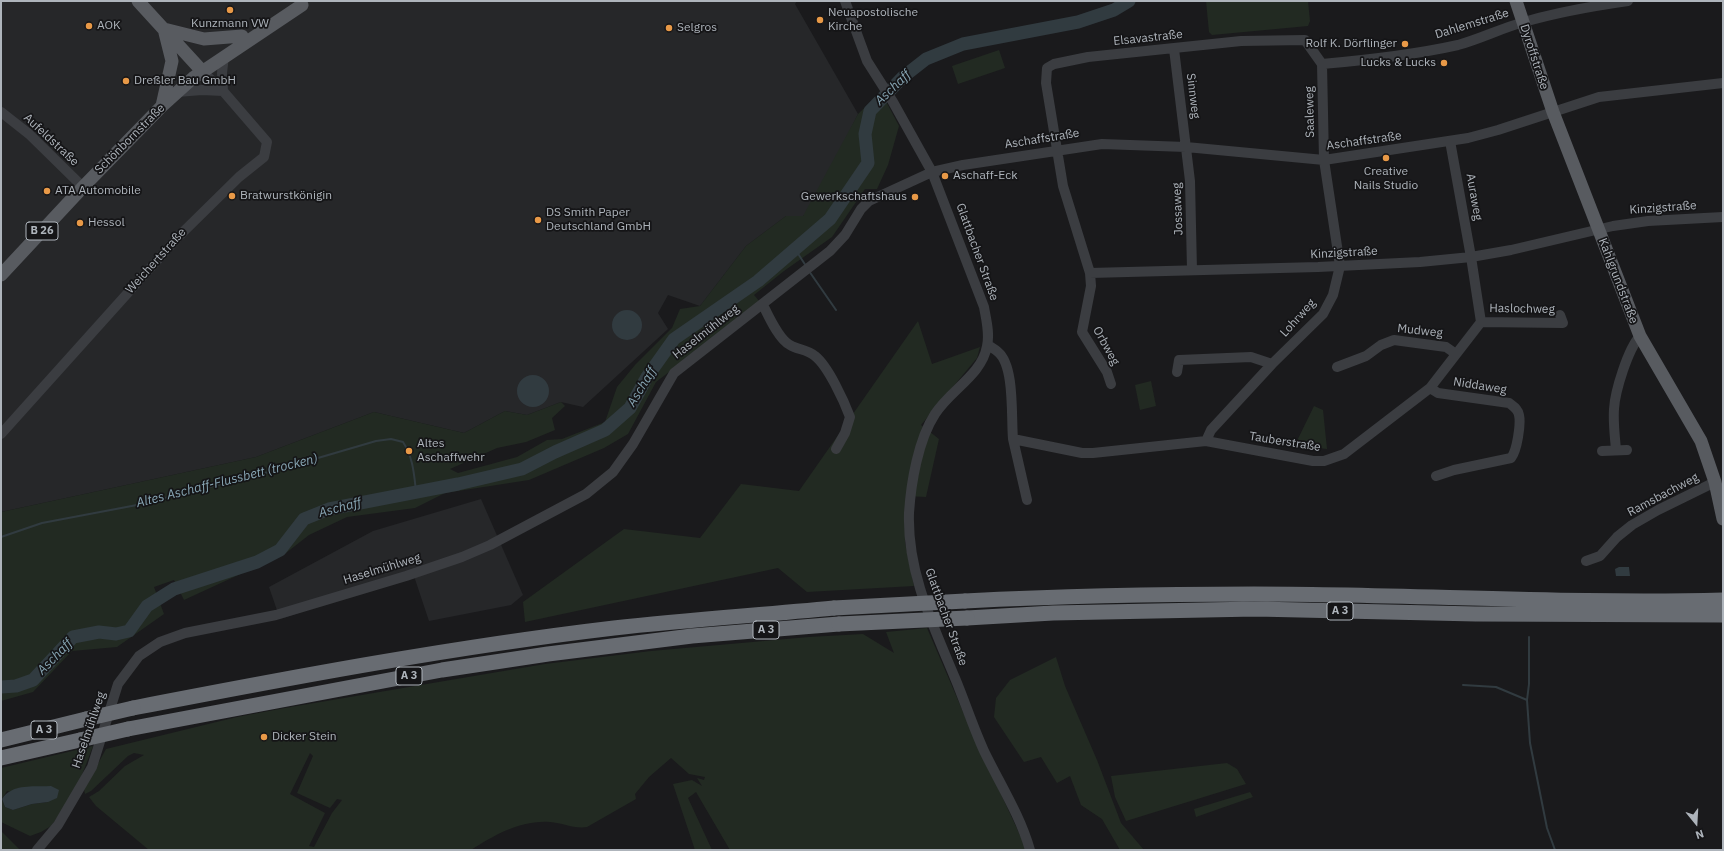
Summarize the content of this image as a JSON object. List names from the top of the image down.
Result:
{
  "streets": {
    "highway": ["A 3"],
    "main road": [
      "Dyroffstraße",
      "Schönbornstraße",
      "B 26",
      "Weichertstraße",
      "Kahlgrundstraße"
    ],
    "street": [
      "Dahlemstraße",
      "Elsavastraße",
      "Sinnweg",
      "Saaleweg",
      "Aschaffstraße",
      "Aufeldstraße",
      "Auraweg",
      "Kinzigstraße",
      "Jossaweg",
      "Glattbacher Straße",
      "Haslochweg",
      "Lohrweg",
      "Mudweg",
      "Haselmühlweg",
      "Orbweg",
      "Niddaweg",
      "Tauberstraße",
      "Ramsbachweg"
    ]
  },
  "crossings": [
    ["Dahlemstraße", "Elsavastraße"],
    ["Dahlemstraße", "Dyroffstraße"],
    ["Dahlemstraße", "Saaleweg"],
    ["Elsavastraße", "Sinnweg"],
    ["Elsavastraße", "Saaleweg"],
    ["Elsavastraße", "Aschaffstraße"],
    ["Dyroffstraße", "Aschaffstraße"],
    ["Dyroffstraße", "Kahlgrundstraße"],
    ["Sinnweg", "Aschaffstraße"],
    ["Sinnweg", "Jossaweg"],
    ["Saaleweg", "Aschaffstraße"],
    ["Saaleweg", "Lohrweg"],
    ["Schönbornstraße", "Aufeldstraße"],
    ["Schönbornstraße", "Weichertstraße"],
    ["Aschaffstraße", "Auraweg"],
    ["Aschaffstraße", "Jossaweg"],
    ["Aschaffstraße", "Glattbacher Straße"],
    ["Aschaffstraße", "Kahlgrundstraße"],
    ["Aschaffstraße", "Lohrweg"],
    ["Aschaffstraße", "Haselmühlweg"],
    ["Auraweg", "Kinzigstraße"],
    ["Kinzigstraße", "Jossaweg"],
    ["Kinzigstraße", "Kahlgrundstraße"],
    ["Kinzigstraße", "Lohrweg"],
    ["Kinzigstraße", "Orbweg"],
    ["Glattbacher Straße", "Haselmühlweg"],
    ["Kahlgrundstraße", "Ramsbachweg"],
    ["Haslochweg", "Tauberstraße"],
    ["Lohrweg", "Tauberstraße"],
    ["Mudweg", "Tauberstraße"],
    ["Niddaweg", "Tauberstraße"]
  ],
  "water": ["Aschaff", "Altes Aschaff-Flussbett (trocken)"],
  "places": [
    "Kunzmann VW",
    "Neuapostolische Kirche",
    "AOK",
    "Selgros",
    "Rolf K. Dörflinger",
    "Lucks & Lucks",
    "Dreßler Bau GmbH",
    "Creative Nails Studio",
    "Aschaff-Eck",
    "ATA Automobile",
    "Bratwurstkönigin",
    "Gewerkschaftshaus",
    "DS Smith Paper Deutschland GmbH",
    "Hessol",
    "Altes Aschaffwehr",
    "Dicker Stein"
  ],
  "north": "bottom"
}
